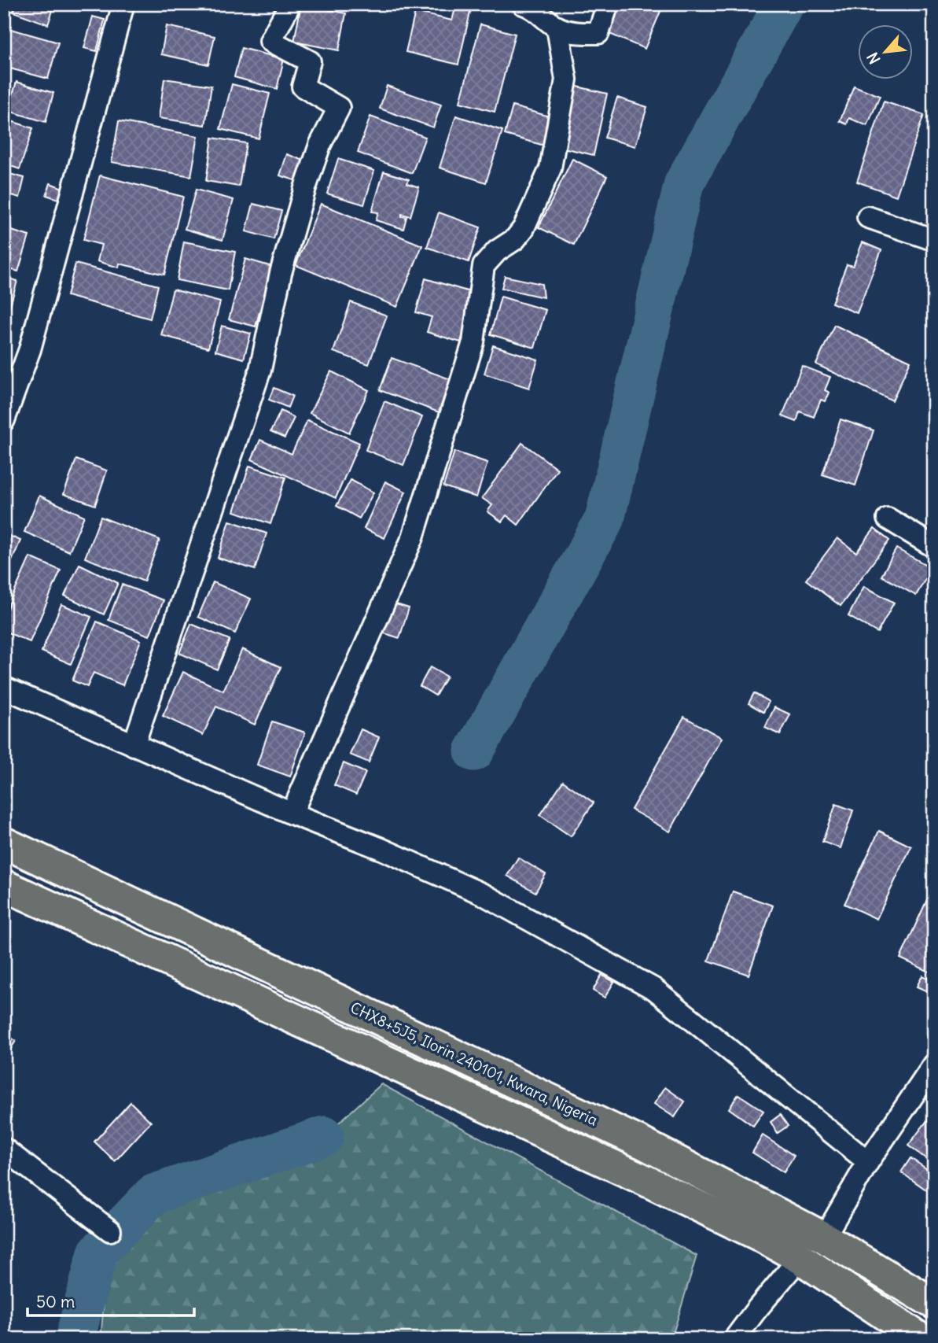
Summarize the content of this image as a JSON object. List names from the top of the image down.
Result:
{
  "streets": {
    "main road": ["CHX8+5J5, Ilorin 240101, Kwara, Nigeria"]
  },
  "scale_bar": "50 m",
  "north": "bottom left"
}
